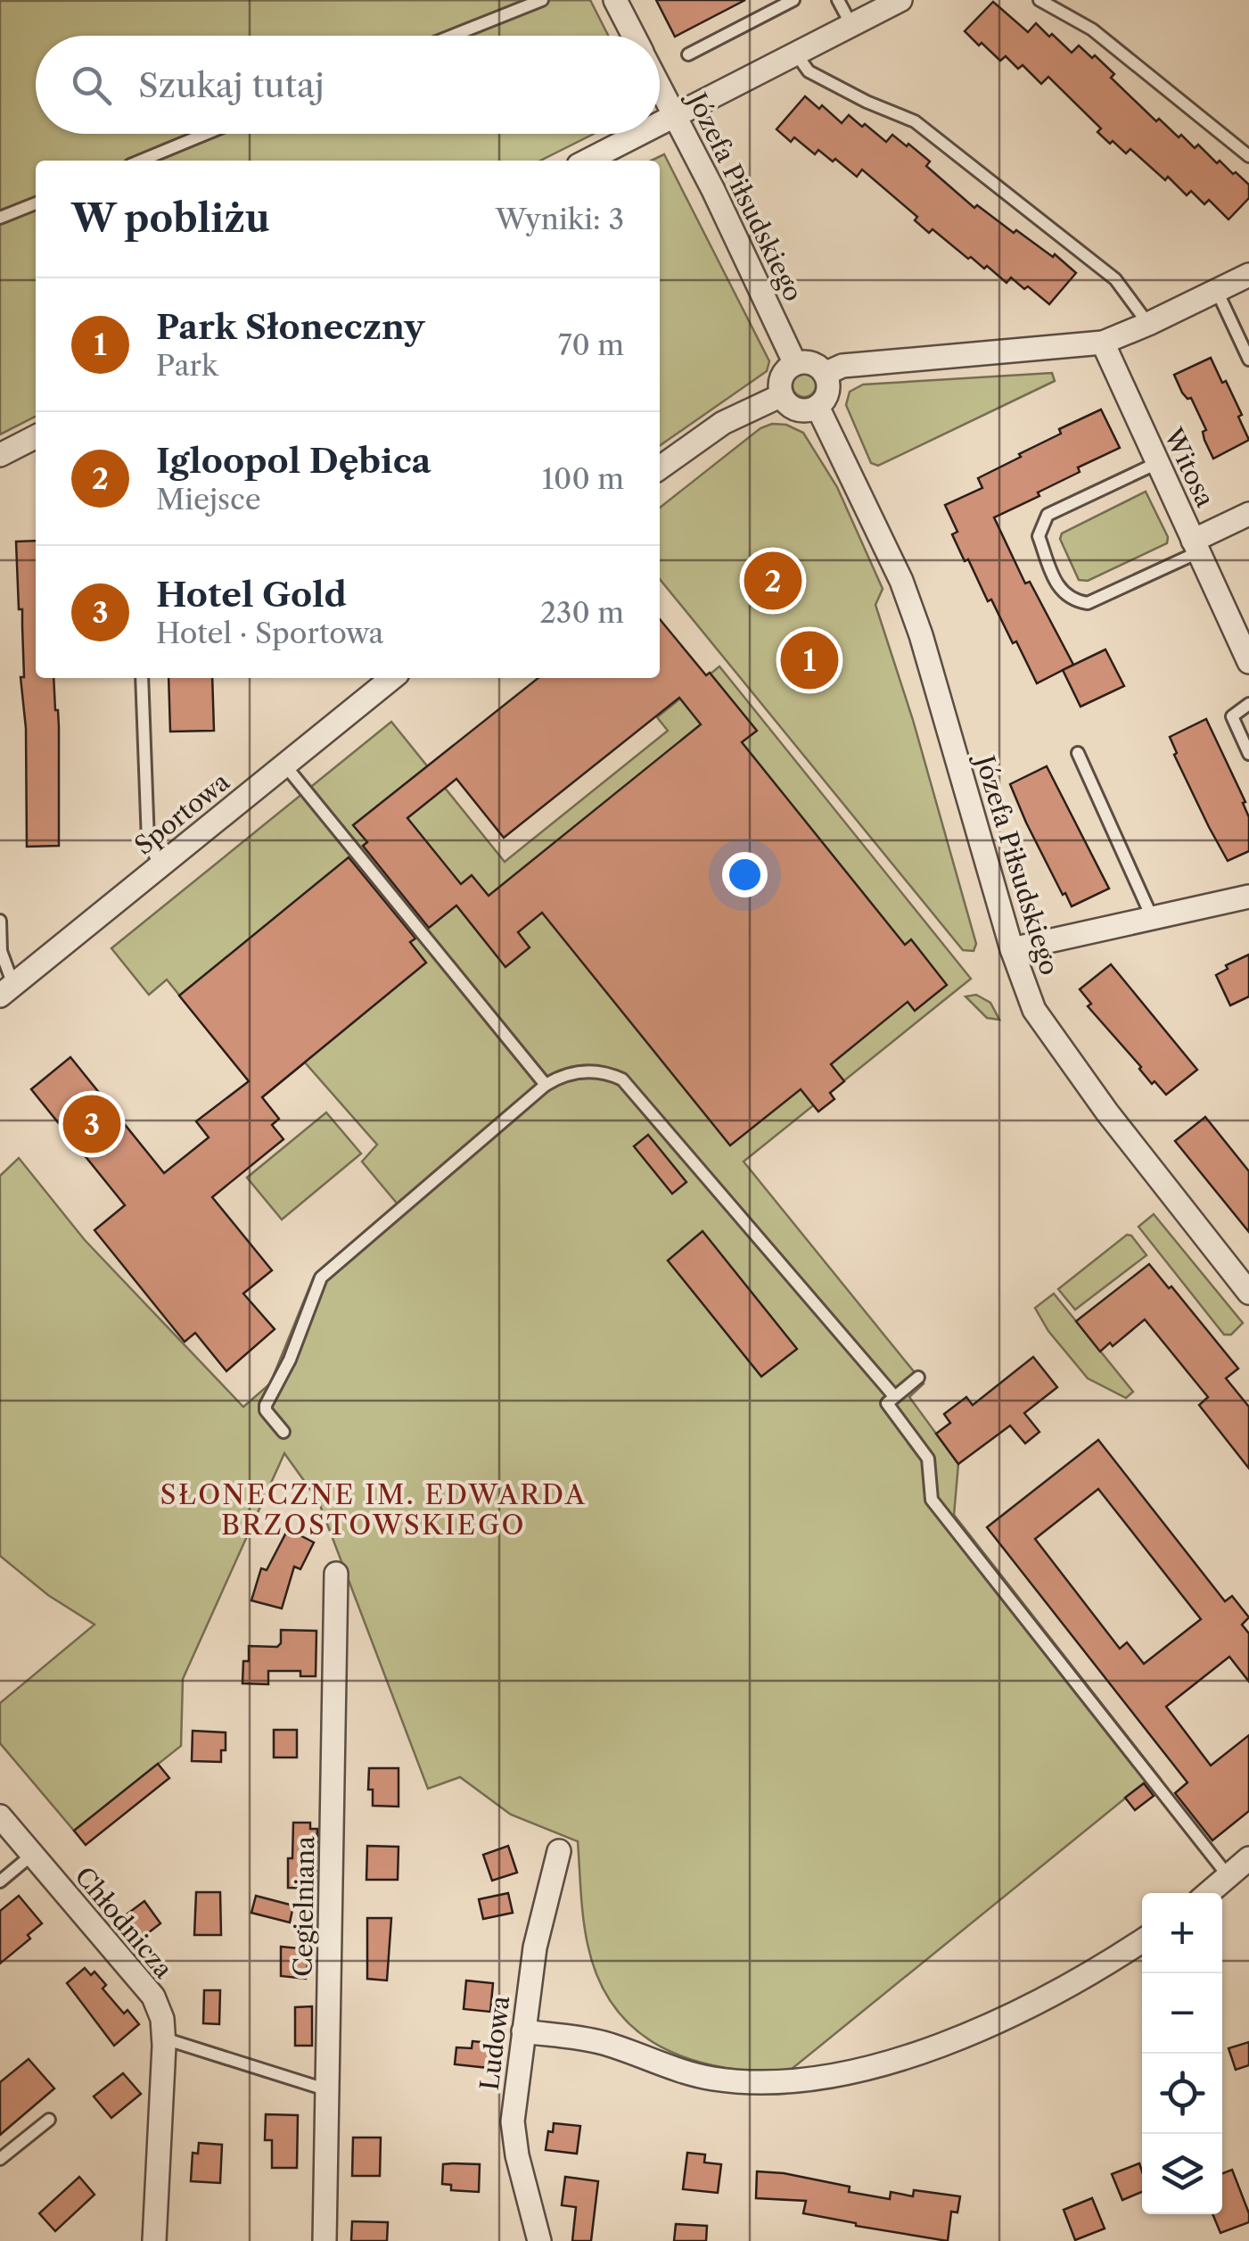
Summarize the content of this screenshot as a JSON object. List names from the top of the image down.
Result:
{
  "streets": {
    "street": [
      "Józefa Piłsudskiego",
      "Witosa",
      "Sportowa",
      "Cegielniana",
      "Chłodnicza",
      "Ludowa"
    ]
  },
  "districts": ["SŁONECZNE IM. EDWARDA BRZOSTOWSKIEGO"],
  "page": {
    "search": "Szukaj tutaj",
    "heading": ["W pobliżu", "Wyniki: 3"],
    "list": [
      {
        "mark": "1",
        "name": "Park Słoneczny",
        "note": "Park",
        "value": "70 m"
      },
      {
        "mark": "2",
        "name": "Igloopol Dębica",
        "note": "Miejsce",
        "value": "100 m"
      },
      {
        "mark": "3",
        "name": "Hotel Gold",
        "note": "Hotel · Sportowa",
        "value": "230 m"
      }
    ],
    "pins": ["2", "1", "3"],
    "map_buttons": ["+", "−"]
  }
}
